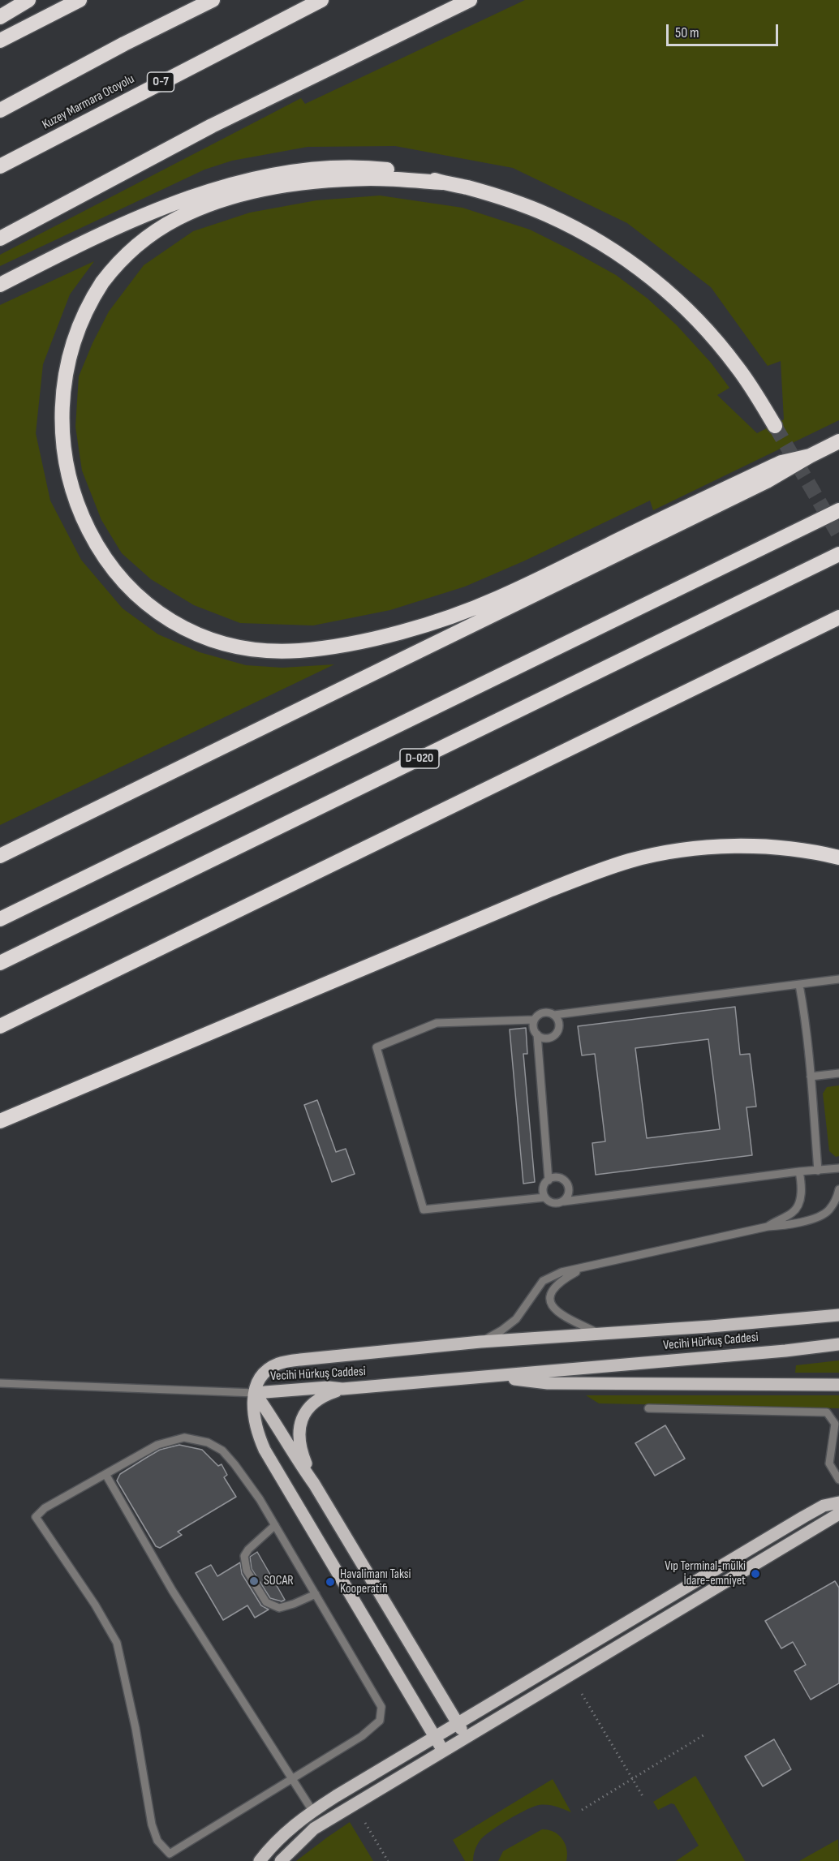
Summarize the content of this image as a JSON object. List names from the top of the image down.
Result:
{
  "streets": {
    "highway": ["O-7", "Kuzey Marmara Otoyolu", "D-020"],
    "main road": ["Vecihi Hürkuş Caddesi"]
  },
  "places": ["Vıp Terminal-mülki İdare-emniyet", "SOCAR", "Havalimanı Taksi Kooperatifi"],
  "scale_bar": "50 m"
}
